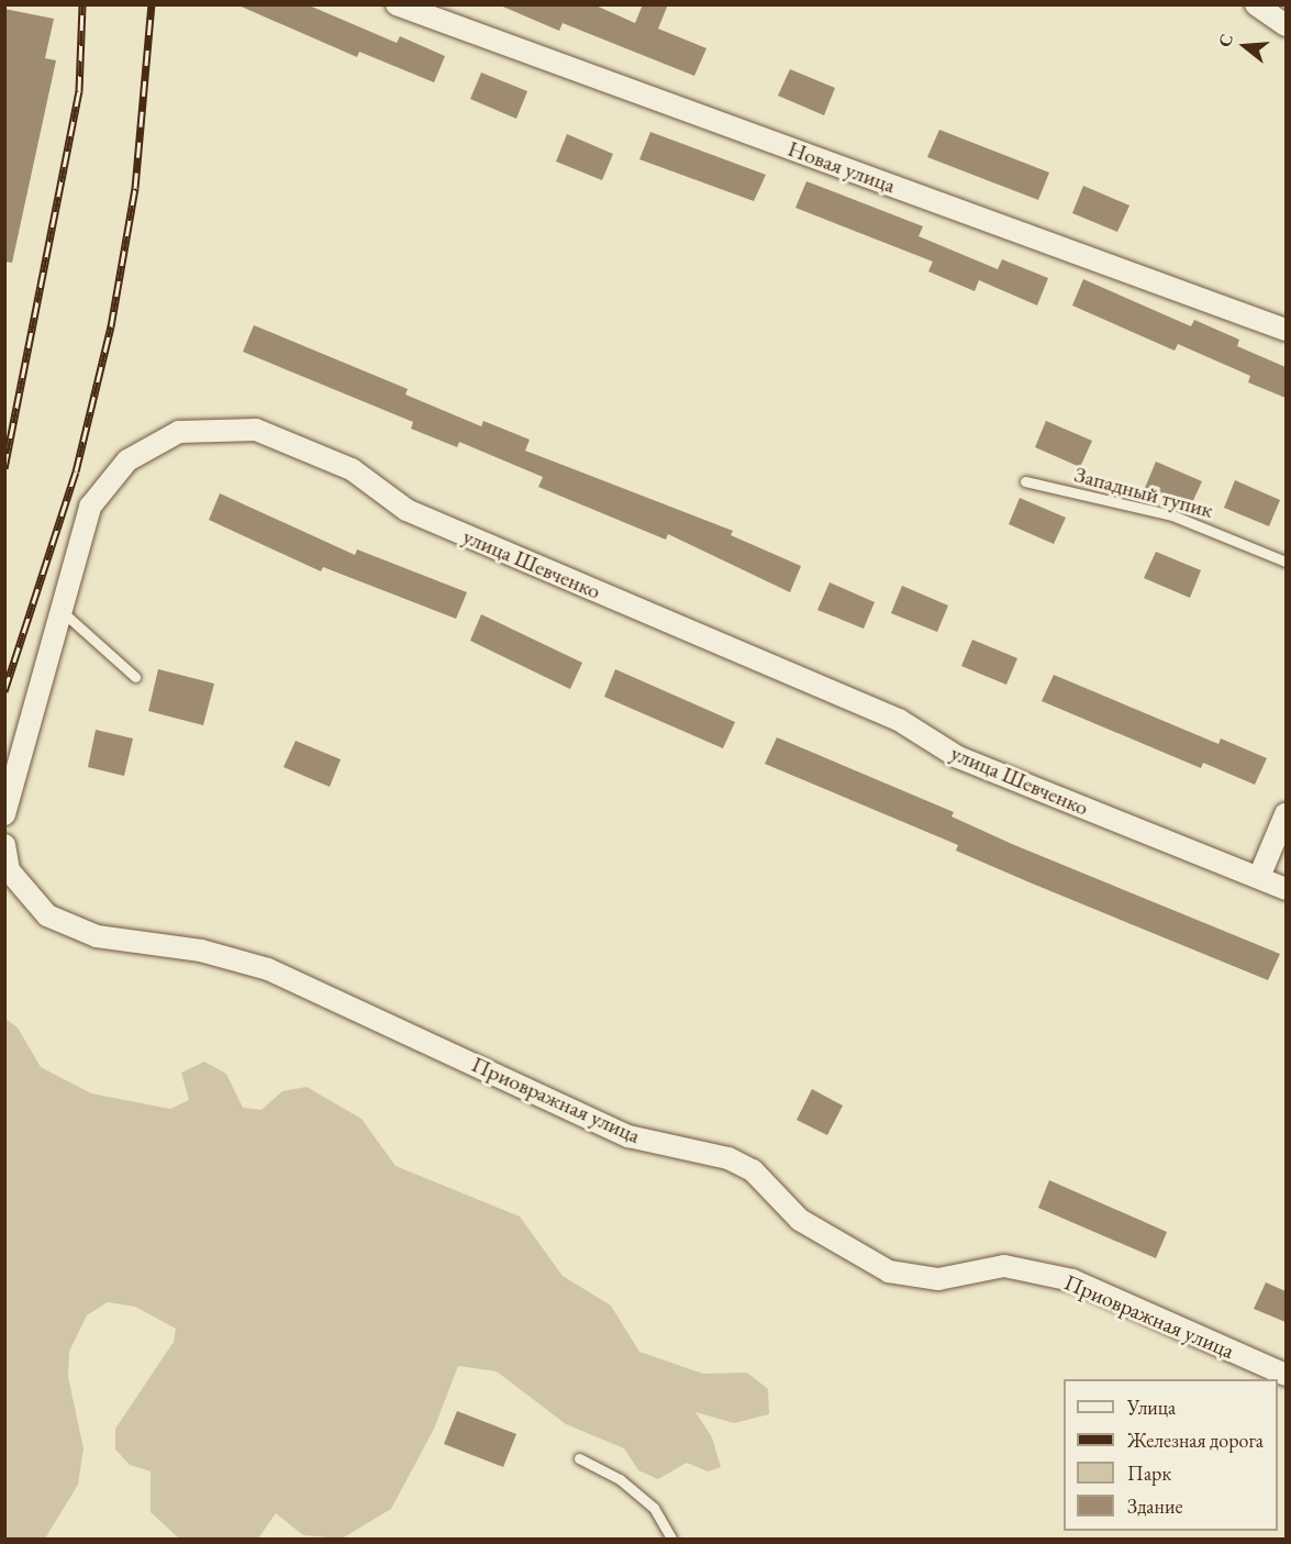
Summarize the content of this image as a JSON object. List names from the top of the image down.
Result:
{
  "streets": {
    "street": ["Новая улица", "улица Шевченко", "Приовражная улица"],
    "lane": ["Западный тупик"]
  },
  "legend": [
    "Улица",
    "Железная дорога",
    "Парк",
    "Здание"
  ],
  "north": "left"
}
